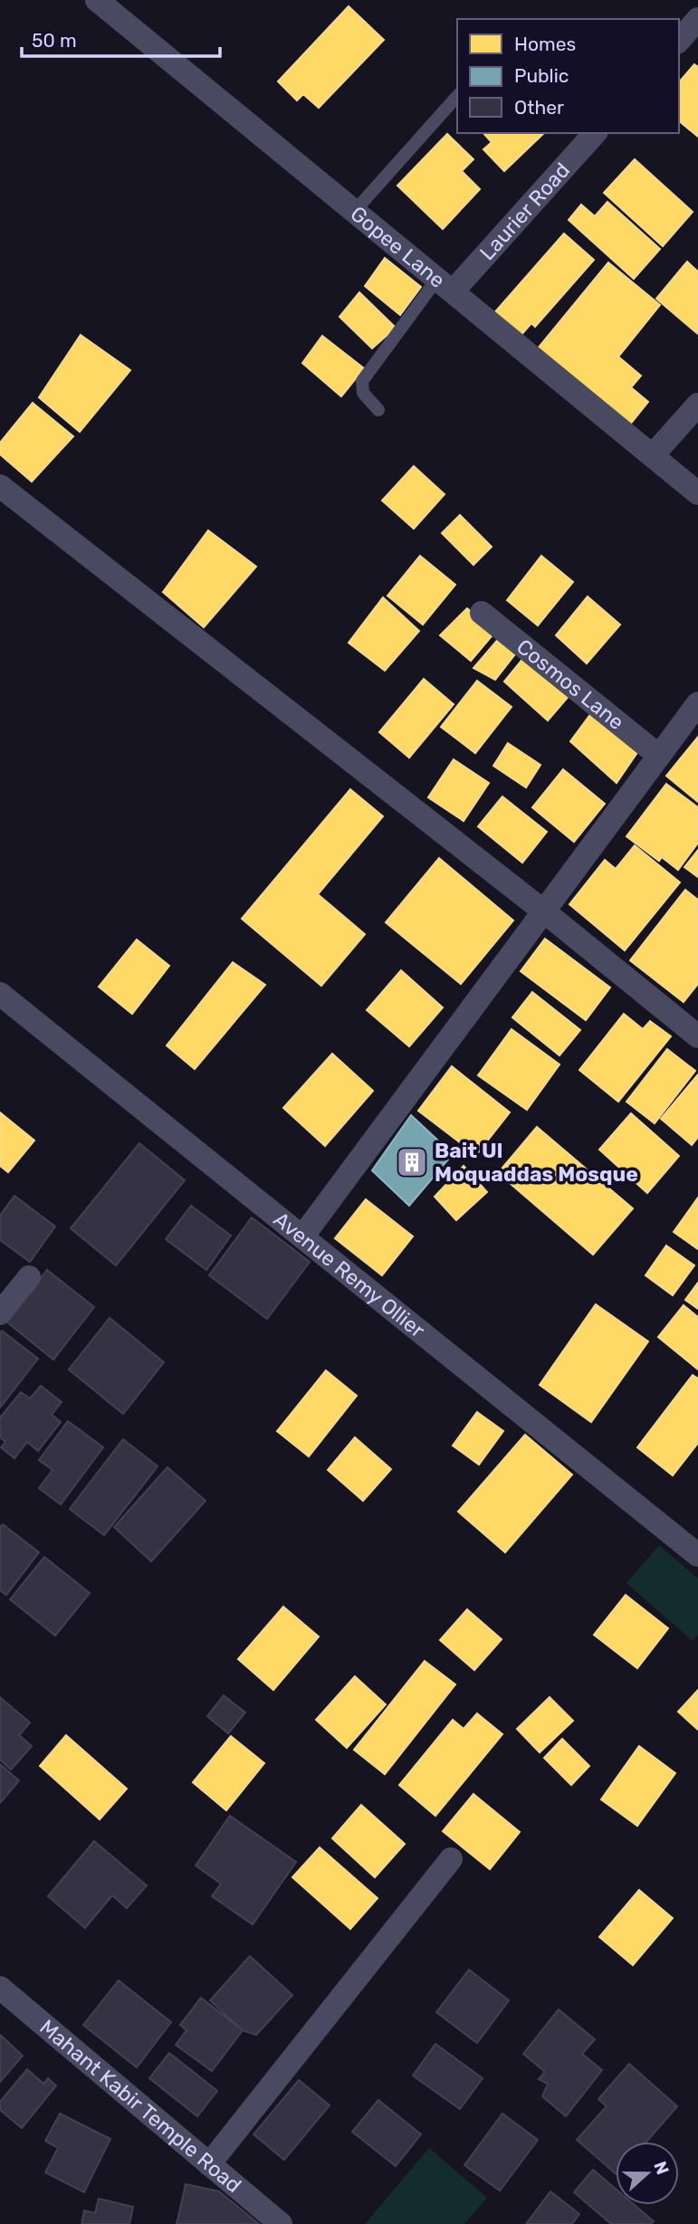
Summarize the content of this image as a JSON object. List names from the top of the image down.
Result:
{
  "streets": {
    "street": [
      "Laurier Road",
      "Gopee Lane",
      "Cosmos Lane",
      "Avenue Remy Ollier",
      "Mahant Kabir Temple Road"
    ]
  },
  "crossings": [
    ["Laurier Road", "Gopee Lane"]
  ],
  "places": {
    "building": ["Bait Ul Moquaddas Mosque"]
  },
  "legend": ["Homes", "Public", "Other"],
  "scale_bar": "50 m",
  "north": "right"
}
